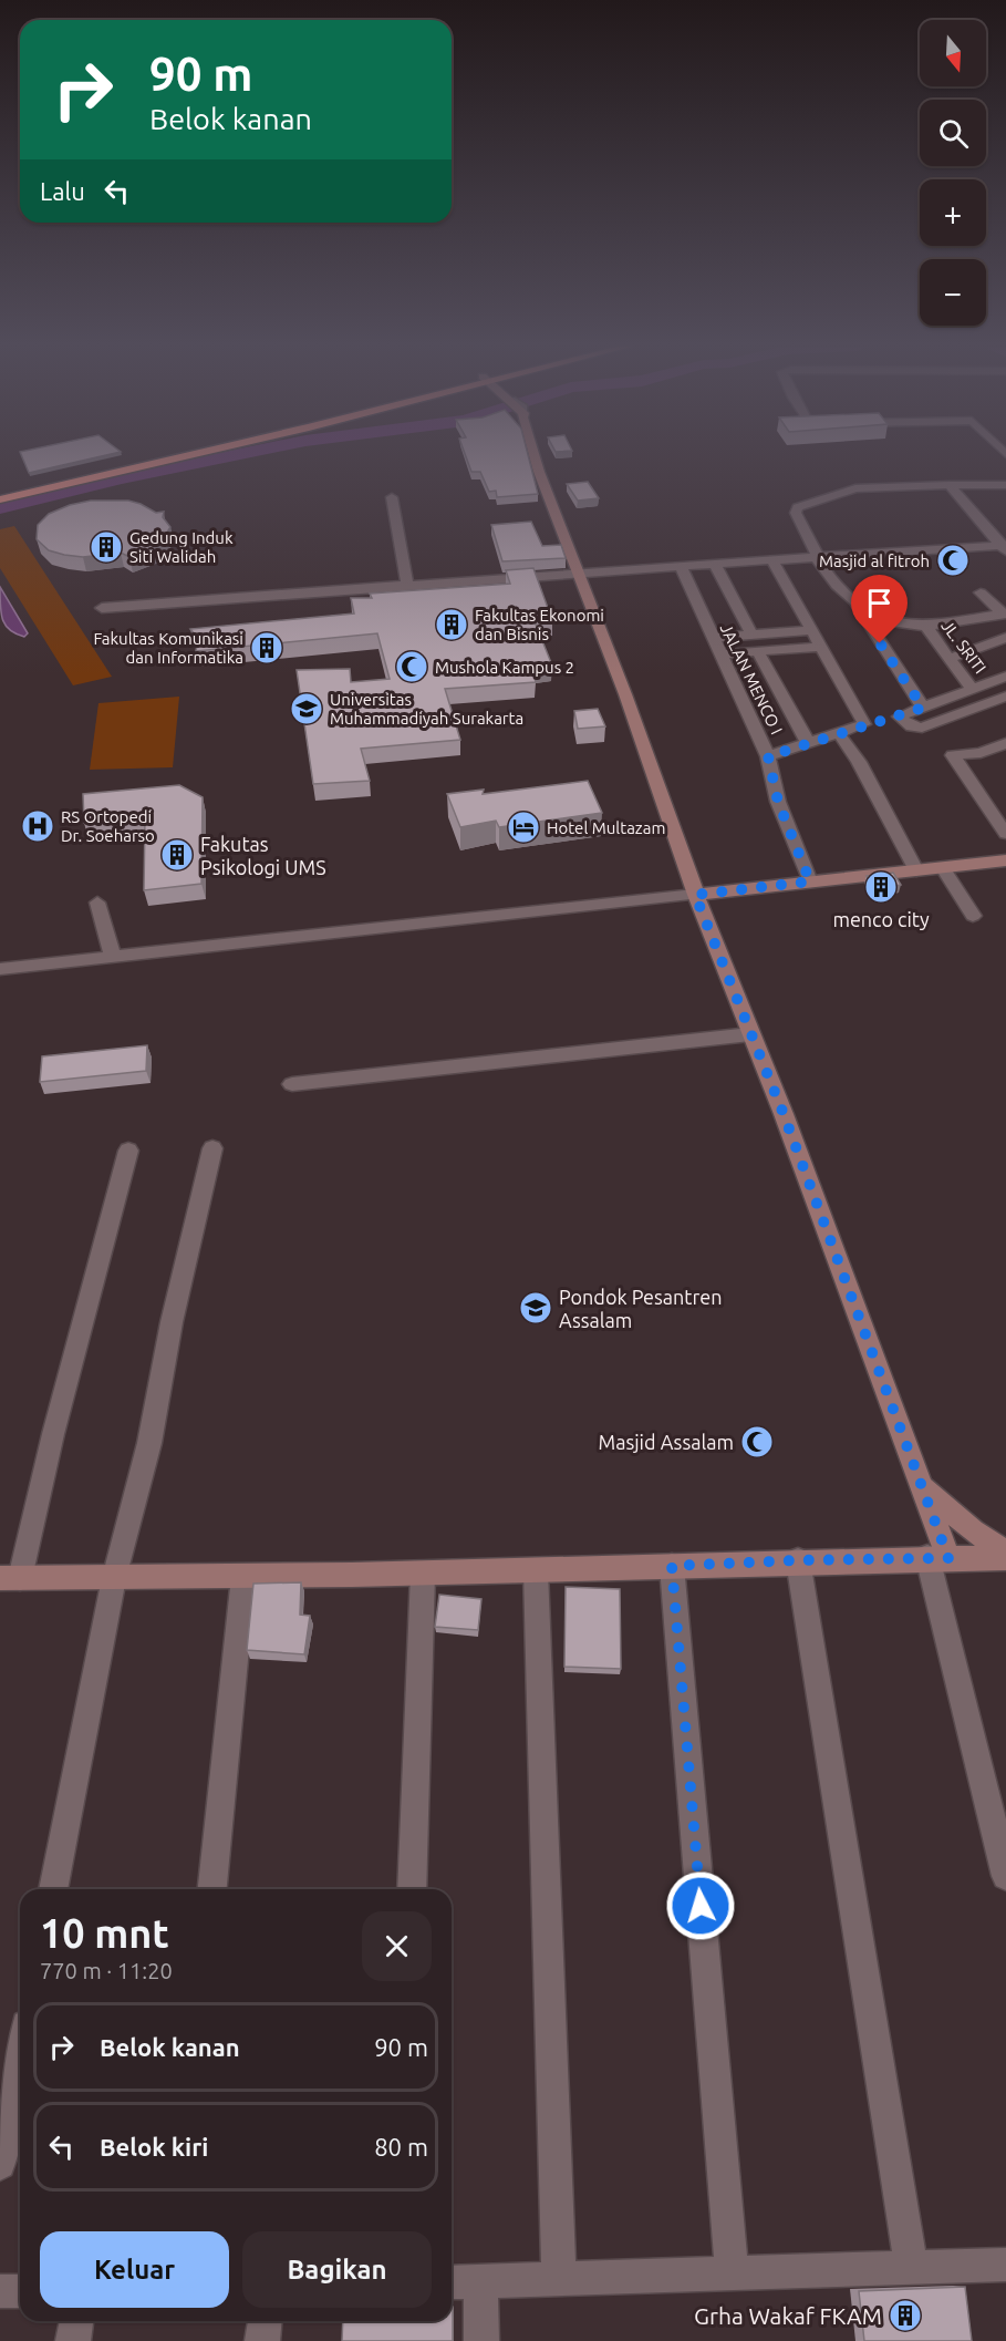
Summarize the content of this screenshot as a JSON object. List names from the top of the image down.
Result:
{
  "streets": {
    "street": ["JL. SRITI", "JALAN MENCO I"]
  },
  "places": {
    "building": [
      "Gedung Induk Siti Walidah",
      "Fakultas Ekonomi dan Bisnis",
      "Fakultas Komunikasi dan Informatika",
      "Fakutas Psikologi UMS",
      "menco city",
      "Grha Wakaf FKAM"
    ],
    "mosque": ["Masjid al fitroh", "Mushola Kampus 2", "Masjid Assalam"],
    "school or university": ["Universitas Muhammadiyah Surakarta", "Pondok Pesantren Assalam"],
    "hospital": ["RS Ortopedi Dr. Soeharso"],
    "hotel": ["Hotel Multazam"]
  },
  "north": "bottom",
  "page": {
    "map_buttons": ["+", "−"],
    "turn": ["90 m", "Belok kanan"],
    "then": "Lalu",
    "heading": ["10 mnt", "770 m · 11:20"],
    "list": [
      {
        "name": "Belok kanan",
        "value": "90 m"
      },
      {
        "name": "Belok kiri",
        "value": "80 m"
      }
    ],
    "buttons": ["Keluar", "Bagikan"]
  }
}
